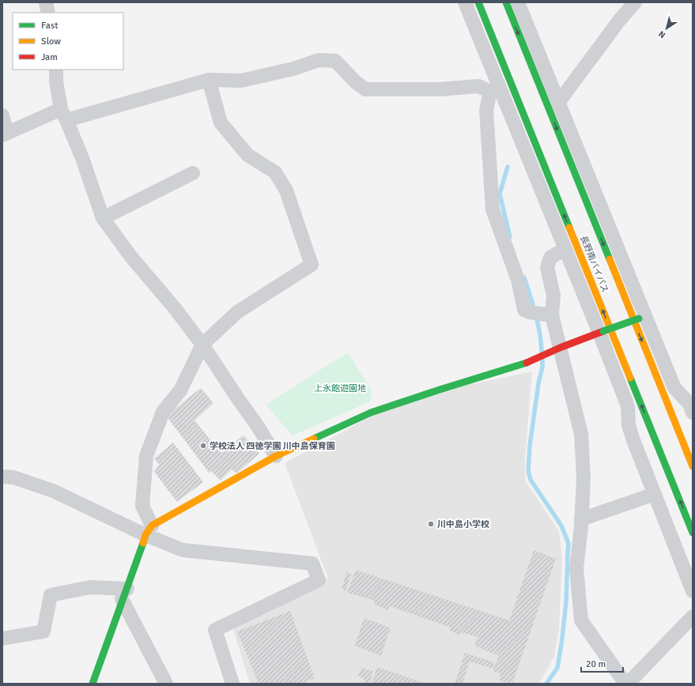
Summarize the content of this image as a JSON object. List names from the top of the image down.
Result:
{
  "streets": {
    "main road": ["長野南バイパス"]
  },
  "parks": ["上氷飽遊園地"],
  "places": ["学校法人 四徳学園 川中島保育園", "川中島小学校"],
  "legend": ["Fast", "Slow", "Jam"],
  "scale_bar": "20 m",
  "north": "bottom left"
}
